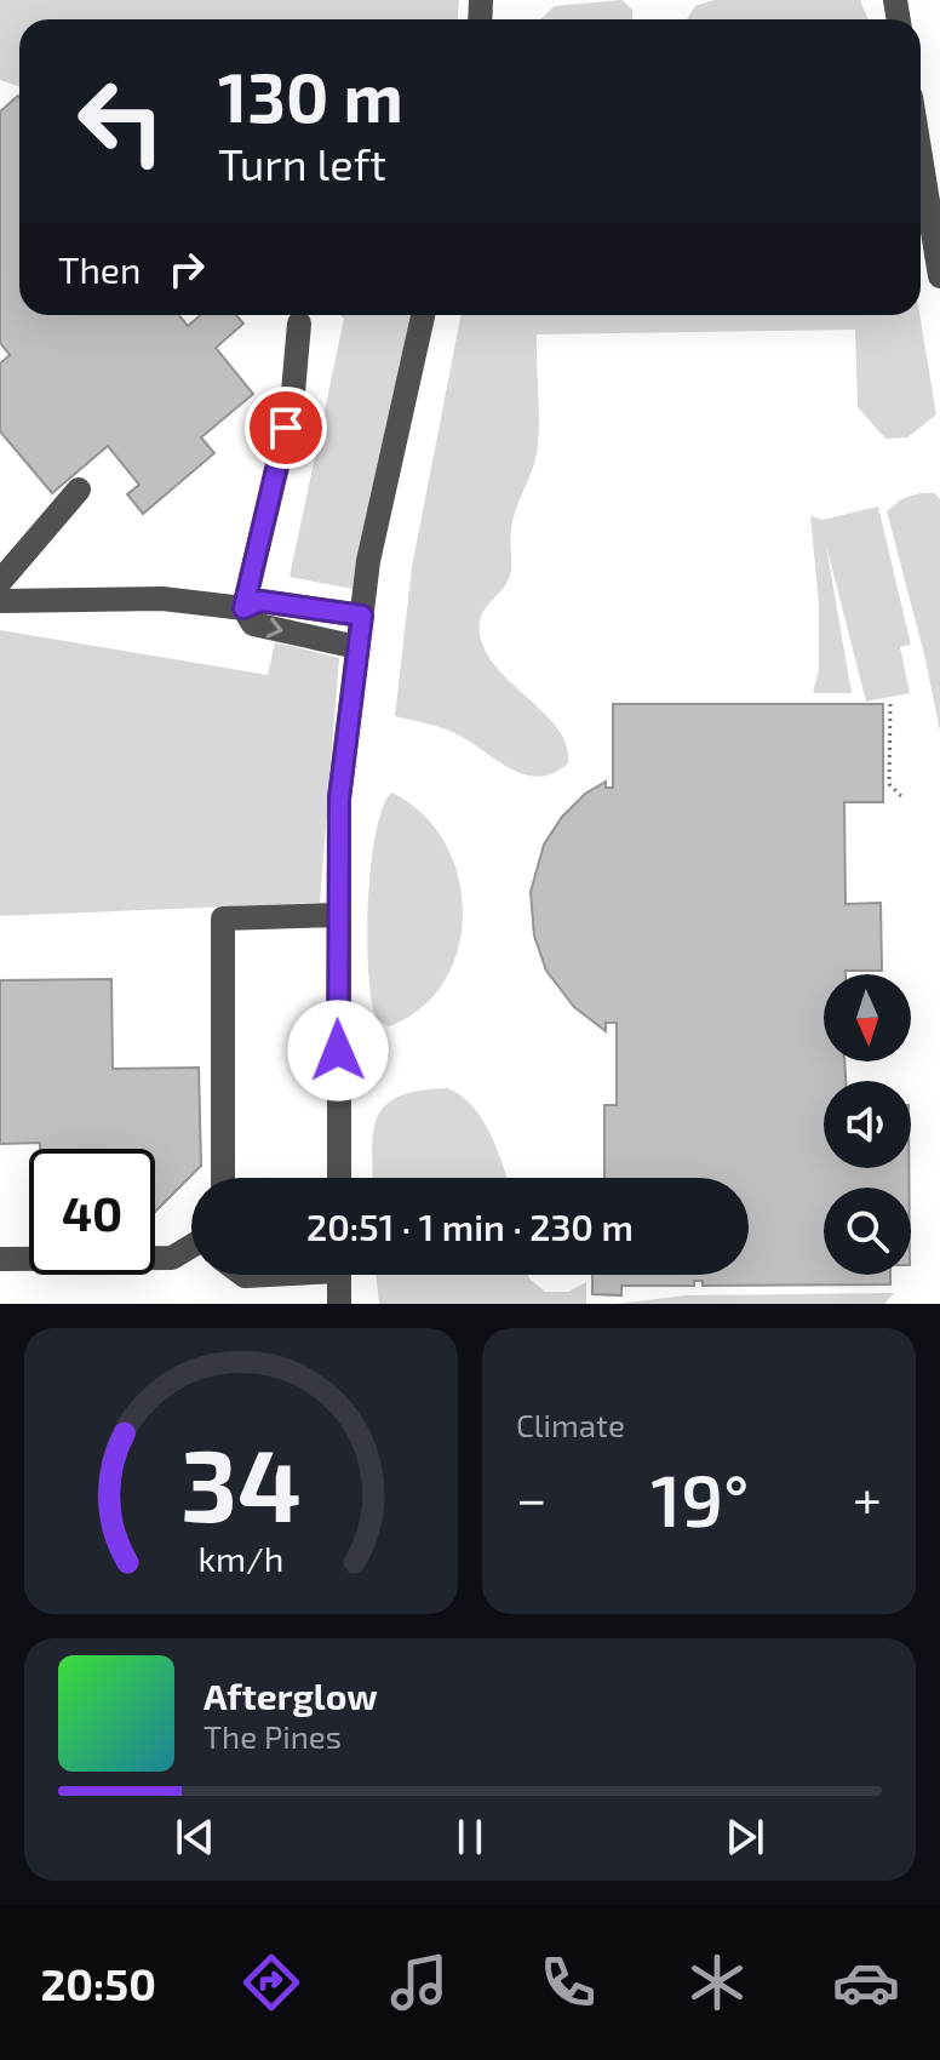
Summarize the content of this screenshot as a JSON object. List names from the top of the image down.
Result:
{
  "north": "bottom",
  "page": {
    "turn": ["130 m", "Turn left"],
    "then": "Then",
    "limit": "40",
    "trip": "20:51 · 1 min · 230 m",
    "tile": "Climate",
    "heat": ["−", "19°", "+"],
    "song": ["Afterglow", "The Pines"],
    "tabs": "20:50",
    "gauge": ["34", "km/h"]
  }
}
